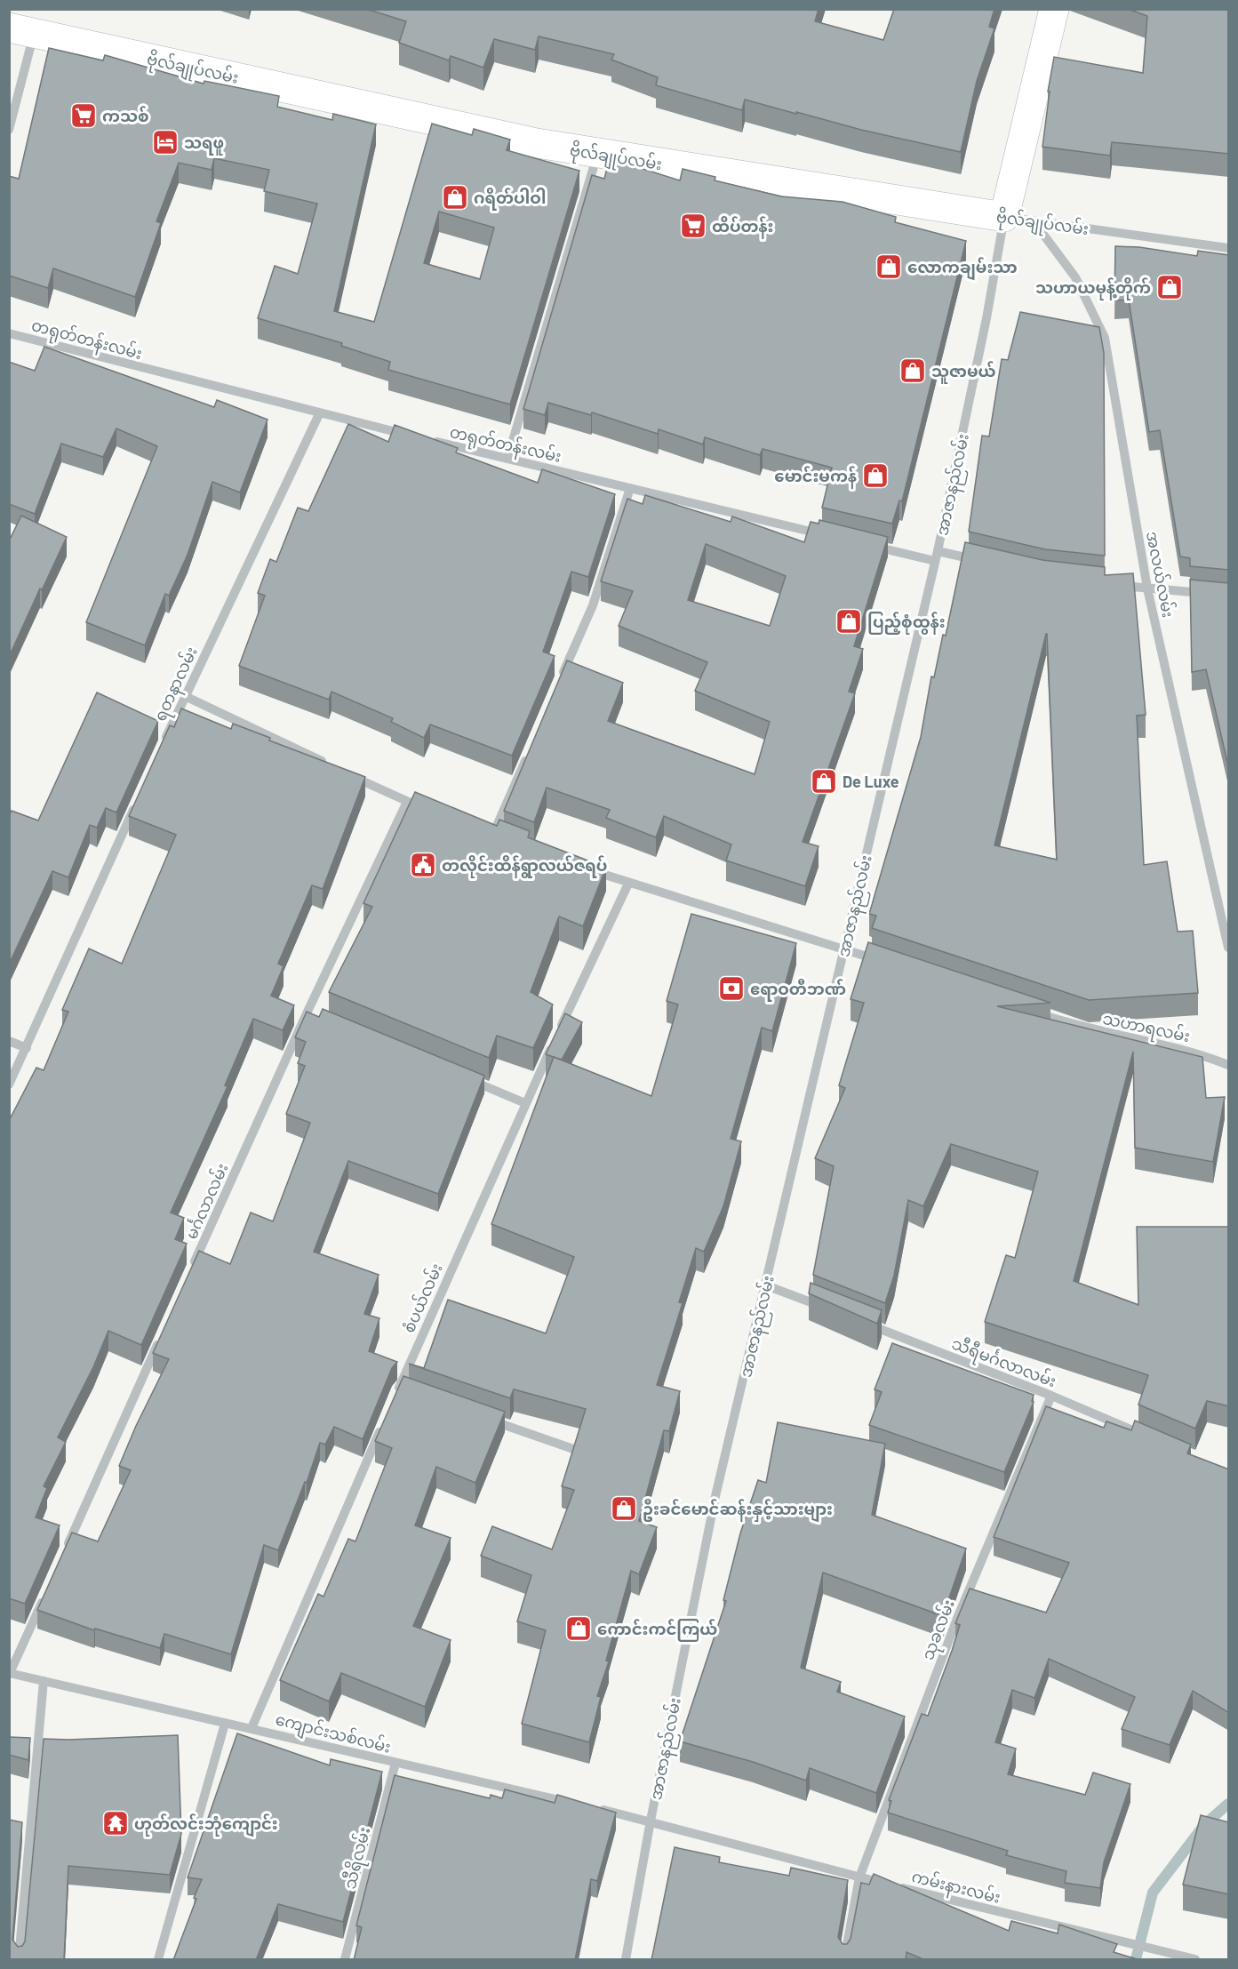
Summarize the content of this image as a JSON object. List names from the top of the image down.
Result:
{
  "streets": {
    "main road": ["ဗိုလ်ချုပ်လမ်း", "အာဇာနည်လမ်း"],
    "street": [
      "တရုတ်တန်းလမ်း",
      "အလယ်လမ်း",
      "ရတနာလမ်း",
      "သဟာရလမ်း",
      "မင်္ဂလာလမ်း",
      "စံပယ်လမ်း",
      "သီရီမင်္ဂလာလမ်း",
      "သုခလမ်း",
      "ကျောင်းသစ်လမ်း",
      "သီရိလမ်း",
      "ကမ်းနားလမ်း"
    ]
  },
  "crossings": [
    ["ဗိုလ်ချုပ်လမ်း", "အာဇာနည်လမ်း"],
    ["ဗိုလ်ချုပ်လမ်း", "အလယ်လမ်း"],
    ["တရုတ်တန်းလမ်း", "ရတနာလမ်း"],
    ["အာဇာနည်လမ်း", "ကျောင်းသစ်လမ်း"],
    ["အာဇာနည်လမ်း", "ကမ်းနားလမ်း"],
    ["သီရီမင်္ဂလာလမ်း", "သုခလမ်း"],
    ["သုခလမ်း", "ကမ်းနားလမ်း"],
    ["ကျောင်းသစ်လမ်း", "သီရိလမ်း"],
    ["ကျောင်းသစ်လမ်း", "ကမ်းနားလမ်း"]
  ],
  "places": {
    "supermarket": ["ကသစ်", "ထိပ်တန်း"],
    "hotel": ["သရဖူ"],
    "shop": [
      "ဂရိတ်ပါဝါ",
      "လောကချမ်းသာ",
      "သဟာယမုန့်တိုက်",
      "သူဇာမယ်",
      "မောင်းမကန်",
      "ပြည့်စုံထွန်း",
      "De Luxe",
      "ဦးခင်မောင်ဆန်းနှင့်သားများ",
      "ကောင်းကင်ကြယ်"
    ],
    "public building": ["တလိုင်းထိန်ရွာလယ်ဇရပ်"],
    "bank": ["ဧရာဝတီဘဏ်"],
    "temple": ["ဟုတ်လင်းဘုံကျောင်း"]
  }
}
